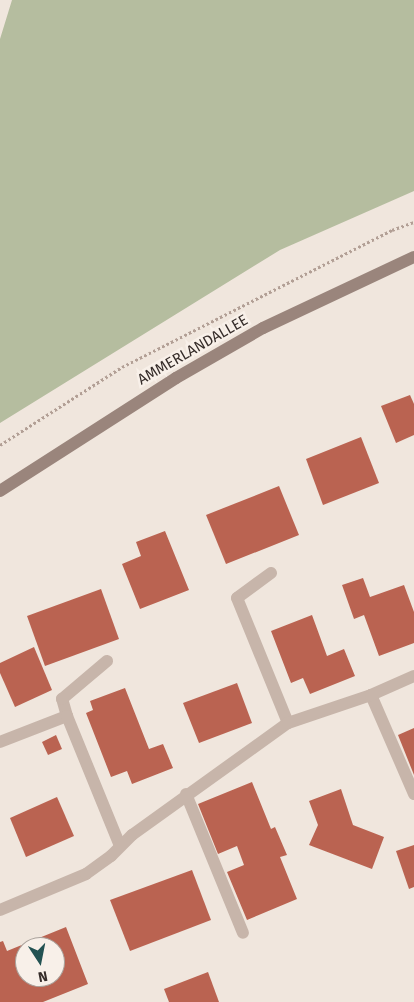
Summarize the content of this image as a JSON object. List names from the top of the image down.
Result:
{
  "streets": {
    "main road": ["AMMERLANDALLEE"]
  },
  "north": "bottom"
}
